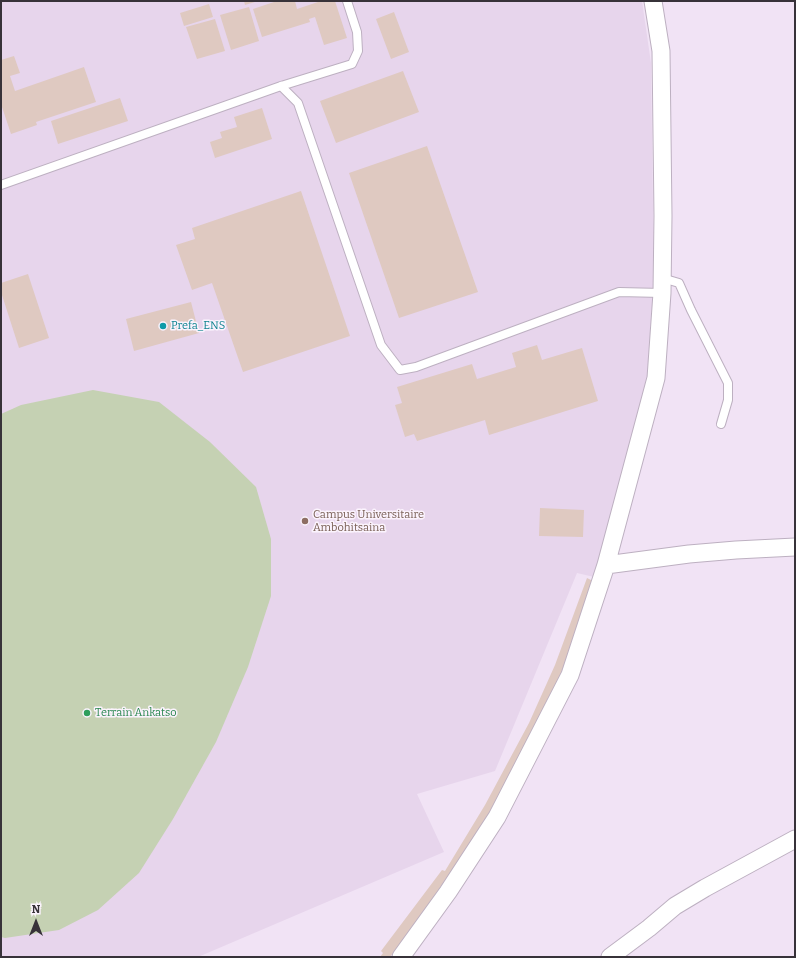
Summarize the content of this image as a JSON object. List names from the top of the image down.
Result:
{
  "places": ["Prefa_ENS", "Campus Universitaire Ambohitsaina", "Terrain Ankatso"],
  "north": "top"
}
